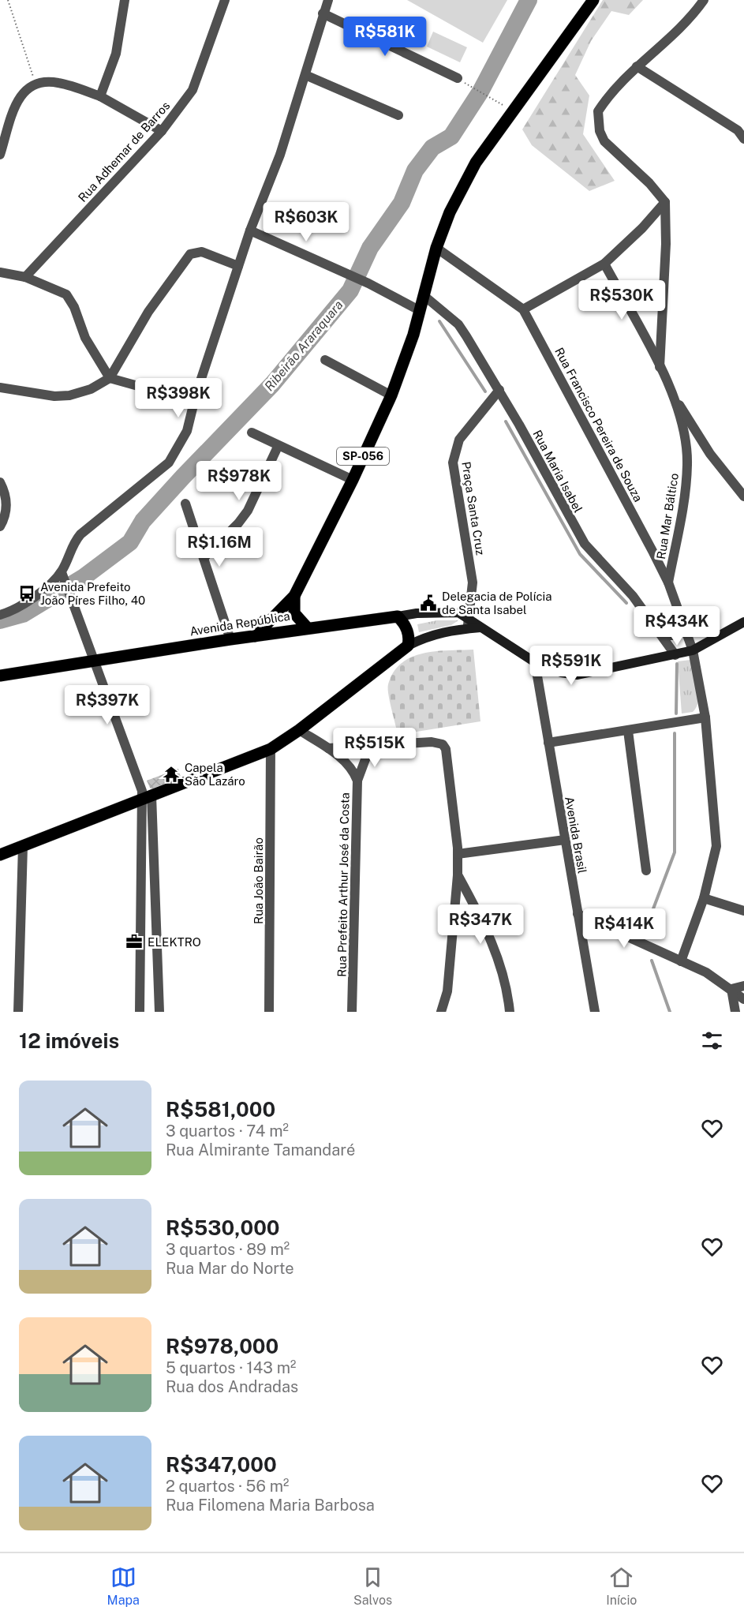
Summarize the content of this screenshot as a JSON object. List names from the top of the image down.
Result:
{
  "streets": {
    "main road": ["SP-056", "Avenida República"],
    "street": [
      "Rua Adhemar de Barros",
      "Rua Francisco Pereira de Souza",
      "Rua Maria Isabel",
      "Praça Santa Cruz",
      "Rua Mar Báltico",
      "Avenida Brasil",
      "Rua João Bairão",
      "Rua Prefeito Arthur José da Costa"
    ]
  },
  "crossings": [
    ["Rua Francisco Pereira de Souza", "SP-056"],
    ["Rua Francisco Pereira de Souza", "Rua Mar Báltico"],
    ["Rua Francisco Pereira de Souza", "Avenida República"],
    ["SP-056", "Rua Maria Isabel"],
    ["SP-056", "Avenida República"],
    ["Rua Maria Isabel", "Praça Santa Cruz"],
    ["Rua Maria Isabel", "Avenida República"],
    ["Praça Santa Cruz", "Avenida República"],
    ["Avenida República", "Avenida Brasil"]
  ],
  "water": ["Ribeirão Araraquara"],
  "places": {
    "bus stop": ["Avenida Prefeito João Píres Filho, 40"],
    "public building": ["Delegacia de Polícia de Santa Isabel"],
    "temple": ["Capela São Lazáro"],
    "office": ["ELEKTRO"]
  },
  "page": {
    "price": [
      "R$581K",
      "R$603K",
      "R$530K",
      "R$398K",
      "R$978K",
      "R$1.16M",
      "R$434K",
      "R$591K",
      "R$397K",
      "R$515K",
      "R$347K",
      "R$414K"
    ],
    "heading": "12 imóveis",
    "list": [
      {
        "name": "R$581,000",
        "note": "3 quartos · 74 m² · Rua Almirante Tamandaré"
      },
      {
        "name": "R$530,000",
        "note": "3 quartos · 89 m² · Rua Mar do Norte"
      },
      {
        "name": "R$978,000",
        "note": "5 quartos · 143 m² · Rua dos Andradas"
      },
      {
        "name": "R$347,000",
        "note": "2 quartos · 56 m² · Rua Filomena Maria Barbosa"
      }
    ],
    "tabs": ["Mapa", "Salvos", "Início"]
  }
}
